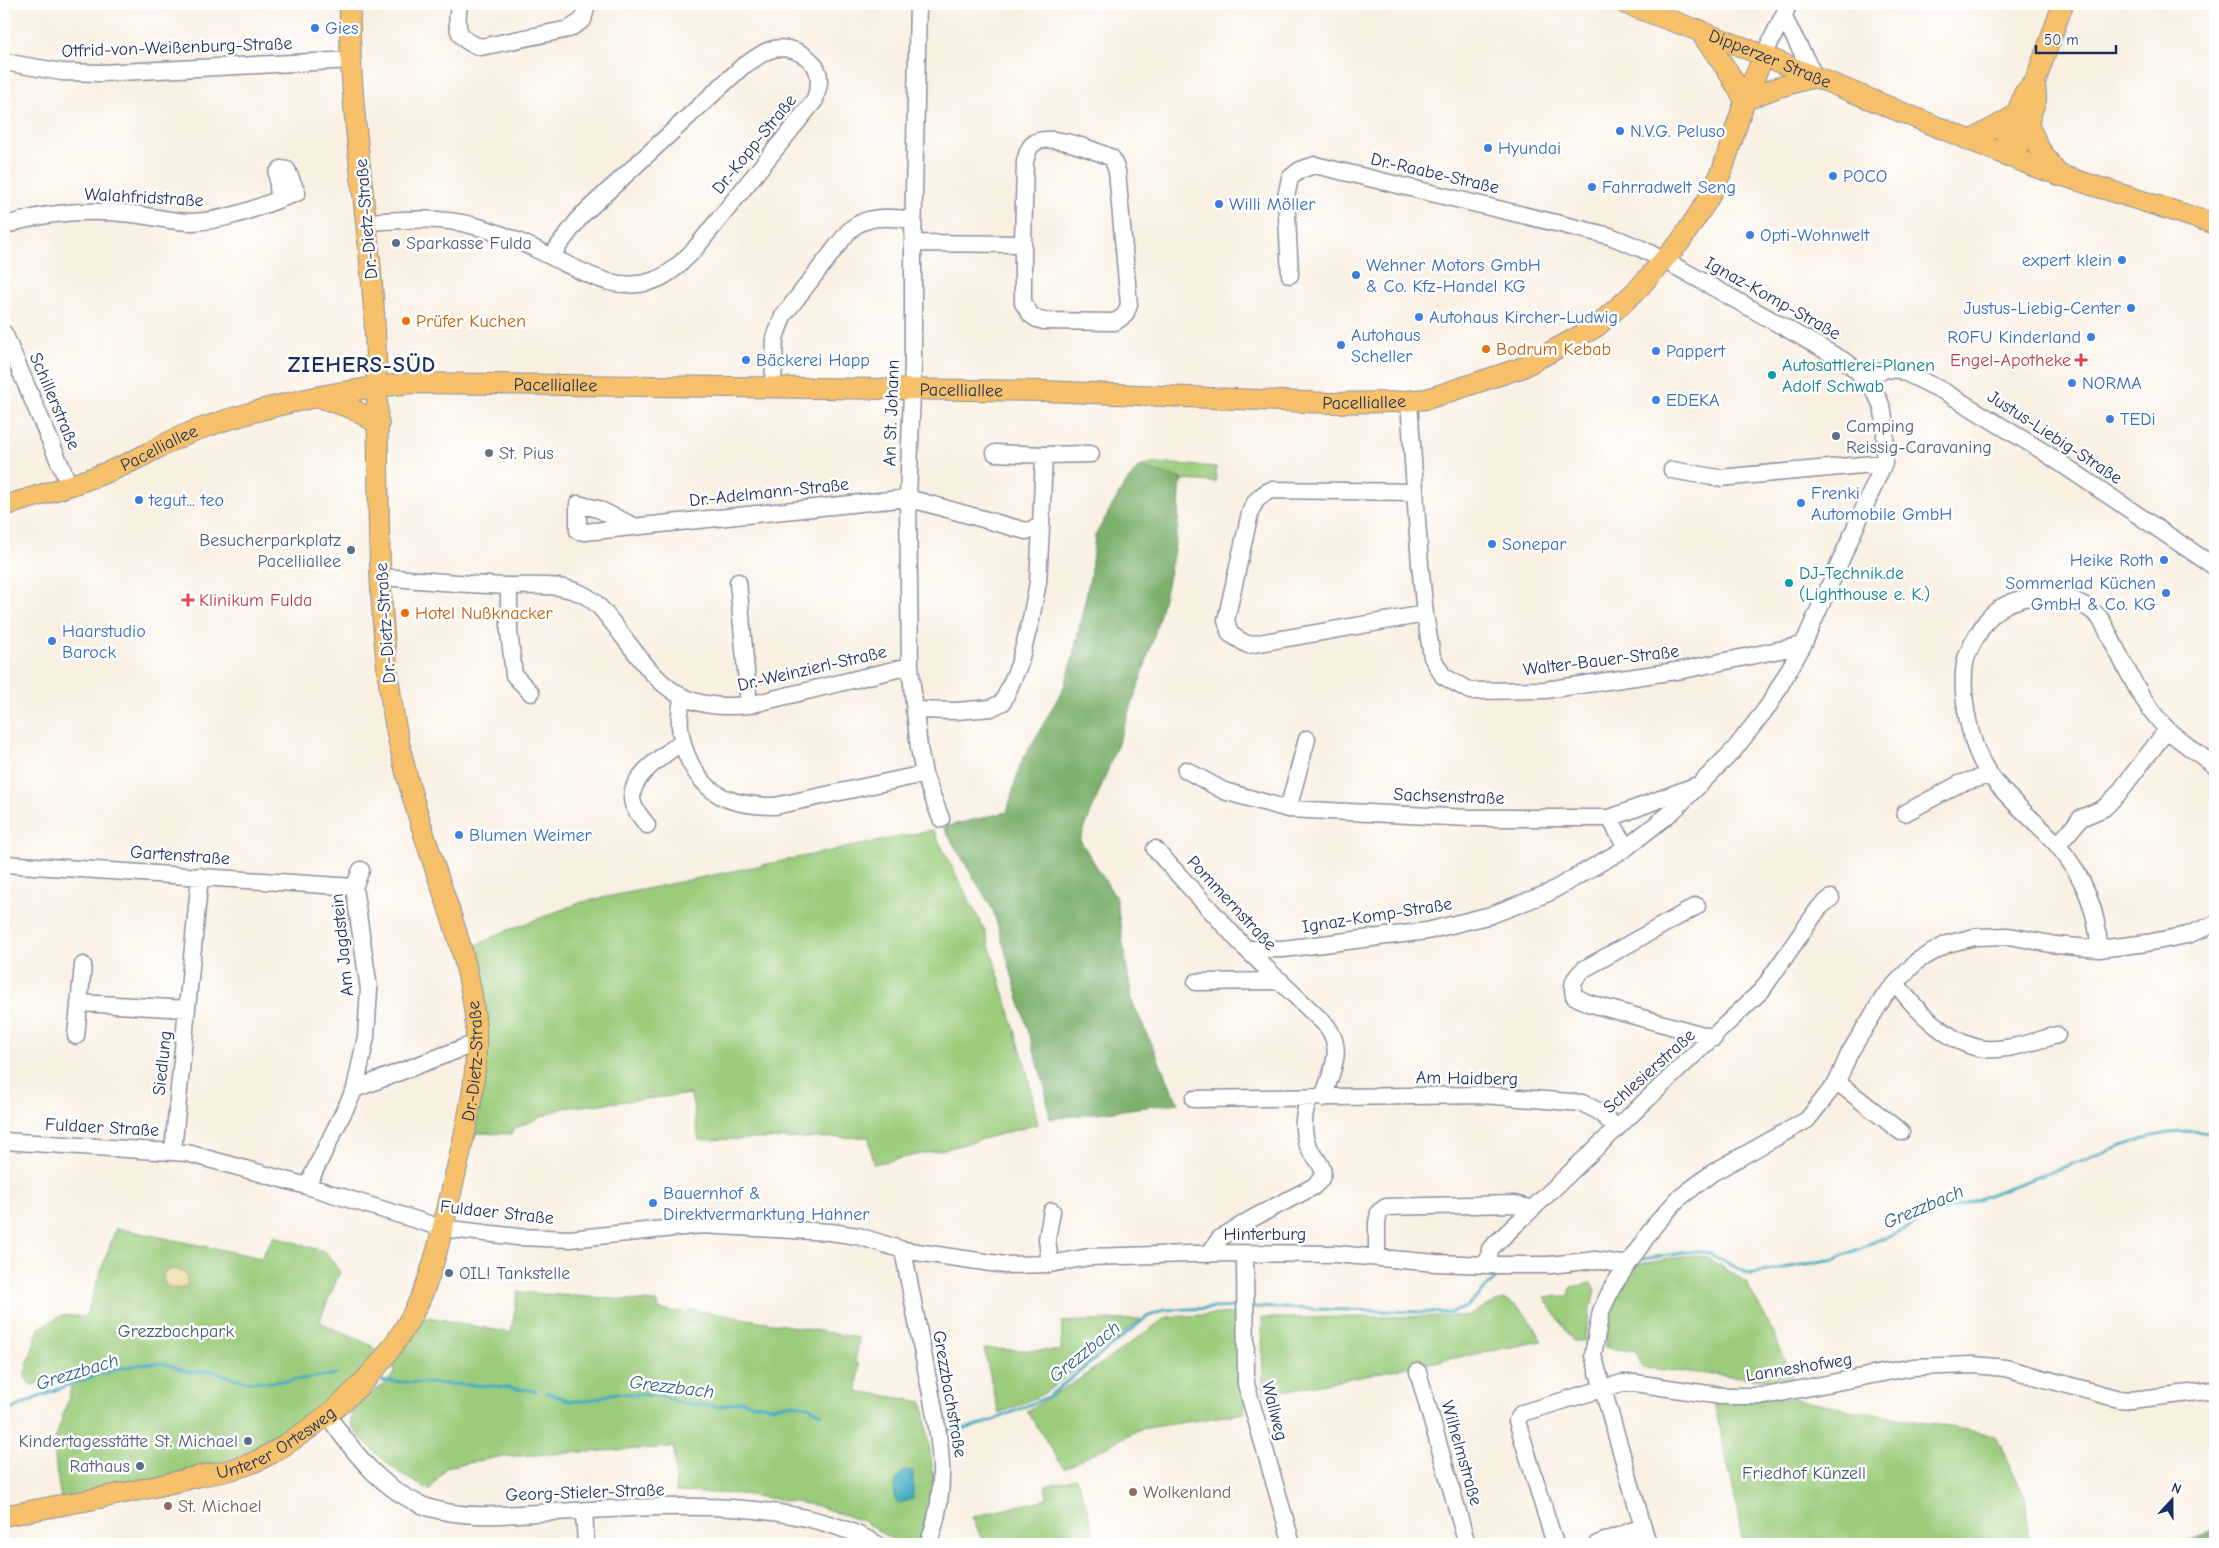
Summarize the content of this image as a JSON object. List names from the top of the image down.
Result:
{
  "streets": {
    "main road": [
      "Dipperzer Straße",
      "Dr.-Dietz-Straße",
      "Pacelliallee",
      "Unterer Ortesweg"
    ],
    "street": [
      "Otfrid-von-Weißenburg-Straße",
      "Dr.-Kopp-Straße",
      "Dr.-Raabe-Straße",
      "Walahfridstraße",
      "Ignaz-Komp-Straße",
      "Schillerstraße",
      "An St. Johann",
      "Justus-Liebig-Straße",
      "Dr.-Adelmann-Straße",
      "Walter-Bauer-Straße",
      "Dr.-Weinzierl-Straße",
      "Sachsenstraße",
      "Gartenstraße",
      "Pommernstraße",
      "Am Jagdstein",
      "Siedlung",
      "Schlesierstraße",
      "Am Haidberg",
      "Fuldaer Straße",
      "Hinterburg",
      "Lanneshofweg",
      "Grezzbachstraße",
      "Wallweg",
      "Wilhelmstraße",
      "Georg-Stieler-Straße"
    ]
  },
  "crossings": [
    ["Otfrid-von-Weißenburg-Straße", "Dr.-Dietz-Straße"],
    ["Dipperzer Straße", "Pacelliallee"],
    ["Dr.-Kopp-Straße", "Dr.-Dietz-Straße"],
    ["Dr.-Raabe-Straße", "Ignaz-Komp-Straße"],
    ["Dr.-Raabe-Straße", "Pacelliallee"],
    ["Dr.-Dietz-Straße", "Pacelliallee"],
    ["Dr.-Dietz-Straße", "Dr.-Weinzierl-Straße"],
    ["Dr.-Dietz-Straße", "Fuldaer Straße"],
    ["Dr.-Dietz-Straße", "Unterer Ortesweg"],
    ["Ignaz-Komp-Straße", "Pacelliallee"],
    ["Ignaz-Komp-Straße", "Justus-Liebig-Straße"],
    ["Ignaz-Komp-Straße", "Walter-Bauer-Straße"],
    ["Ignaz-Komp-Straße", "Sachsenstraße"],
    ["Ignaz-Komp-Straße", "Pommernstraße"],
    ["Pacelliallee", "Schillerstraße"],
    ["Pacelliallee", "An St. Johann"],
    ["Pacelliallee", "Walter-Bauer-Straße"],
    ["An St. Johann", "Dr.-Adelmann-Straße"],
    ["An St. Johann", "Dr.-Weinzierl-Straße"],
    ["Gartenstraße", "Am Jagdstein"],
    ["Gartenstraße", "Siedlung"],
    ["Pommernstraße", "Am Haidberg"],
    ["Am Jagdstein", "Fuldaer Straße"],
    ["Siedlung", "Fuldaer Straße"],
    ["Schlesierstraße", "Am Haidberg"],
    ["Schlesierstraße", "Hinterburg"],
    ["Fuldaer Straße", "Hinterburg"],
    ["Fuldaer Straße", "Grezzbachstraße"],
    ["Fuldaer Straße", "Unterer Ortesweg"],
    ["Hinterburg", "Grezzbachstraße"],
    ["Hinterburg", "Wallweg"],
    ["Unterer Ortesweg", "Georg-Stieler-Straße"]
  ],
  "districts": ["ZIEHERS-SÜD"],
  "water": ["Grezzbach"],
  "parks": ["Grezzbachpark", "Friedhof Künzell"],
  "places": {
    "other": [
      "Gies",
      "N.V.G. Peluso",
      "Hyundai",
      "POCO",
      "Fahrradwelt Seng",
      "Willi Möller",
      "Opti-Wohnwelt",
      "Sparkasse Fulda",
      "expert klein",
      "Wehner Motors GmbH & Co. Kfz-Handel KG",
      "Justus-Liebig-Center",
      "Autohaus Kircher-Ludwig",
      "Prüfer Kuchen",
      "ROFU Kinderland",
      "Autohaus Scheller",
      "Bodrum Kebab",
      "Pappert",
      "Bäckerei Happ",
      "Autosattlerei-Planen Adolf Schwab",
      "NORMA",
      "EDEKA",
      "TEDi",
      "Camping Reissig-Caravaning",
      "St. Pius",
      "tegut... teo",
      "Frenki Automobile GmbH",
      "Sonepar",
      "Besucherparkplatz Pacelliallee",
      "Heike Roth",
      "DJ-Technik.de (Lighthouse e. K.)",
      "Sommerlad Küchen GmbH & Co. KG",
      "Hotel Nußknacker",
      "Haarstudio Barock",
      "Blumen Weimer",
      "Bauernhof & Direktvermarktung Hahner",
      "OIL! Tankstelle",
      "Kindertagesstätte St. Michael",
      "Rathaus",
      "Wolkenland",
      "St. Michael"
    ],
    "health": ["Engel-Apotheke", "Klinikum Fulda"]
  },
  "scale_bar": "50 m",
  "north": "top"
}
